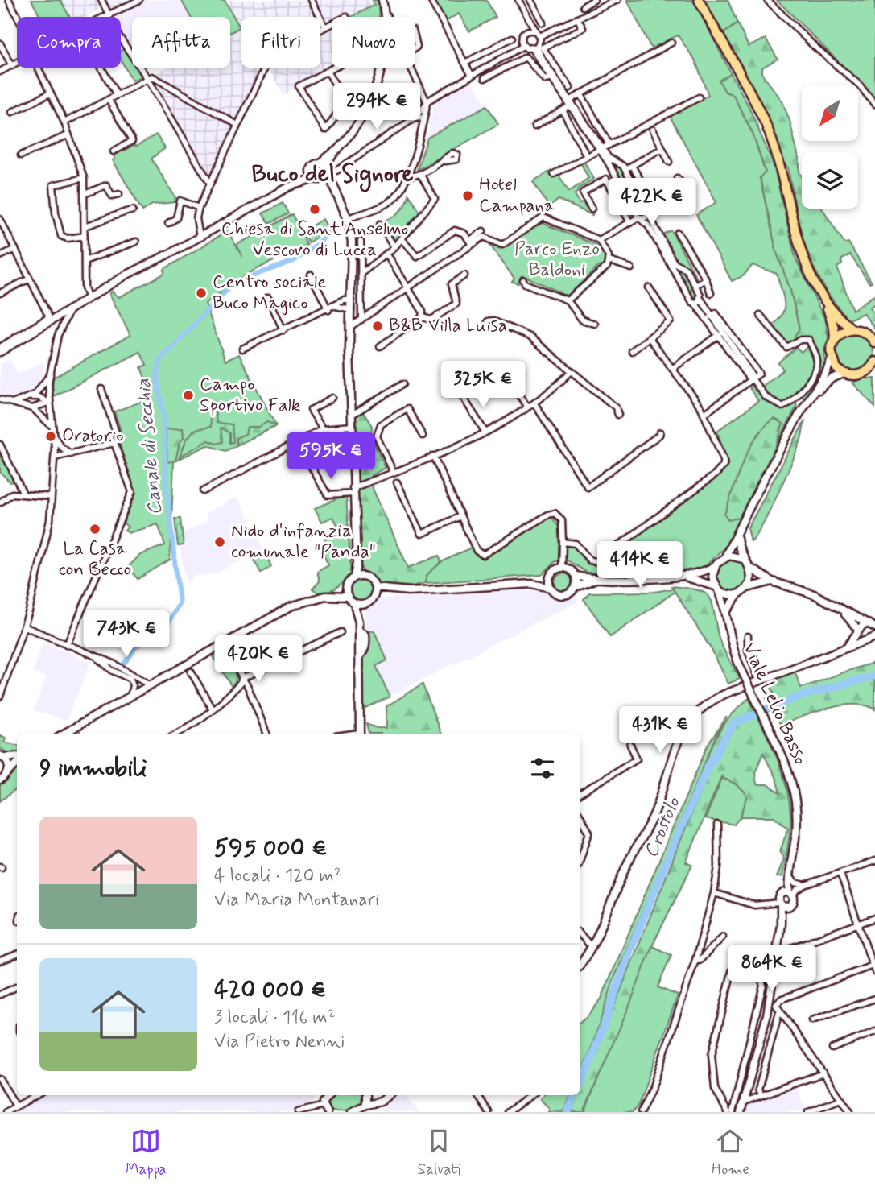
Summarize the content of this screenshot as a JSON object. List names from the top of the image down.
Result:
{
  "streets": {
    "street": ["Viale Lelio Basso"]
  },
  "districts": ["Buco del Signore"],
  "water": ["Canale di Secchia", "Crostolo"],
  "parks": ["Parco Enzo Baldoni"],
  "places": [
    "Hotel Campana",
    "Chiesa di Sant'Anselmo Vescovo di Lucca",
    "Centro sociale Buco Magico",
    "B&B Villa Luisa",
    "Campo Sportivo Falk",
    "Oratorio",
    "La Casa con Becco",
    "Nido d'infanzia comunale \"Panda\""
  ],
  "north": "bottom left",
  "page": {
    "chip": [
      "Compra",
      "Affitta",
      "Filtri",
      "Nuovo"
    ],
    "price": [
      "294K €",
      "422K €",
      "325K €",
      "595K €",
      "414K €",
      "743K €",
      "420K €",
      "431K €",
      "864K €"
    ],
    "heading": "9 immobili",
    "list": [
      {
        "name": "595 000 €",
        "note": "4 locali · 120 m² · Via Maria Montanari"
      },
      {
        "name": "420 000 €",
        "note": "3 locali · 116 m² · Via Pietro Nenni"
      }
    ],
    "tabs": ["Mappa", "Salvati", "Home"]
  }
}
